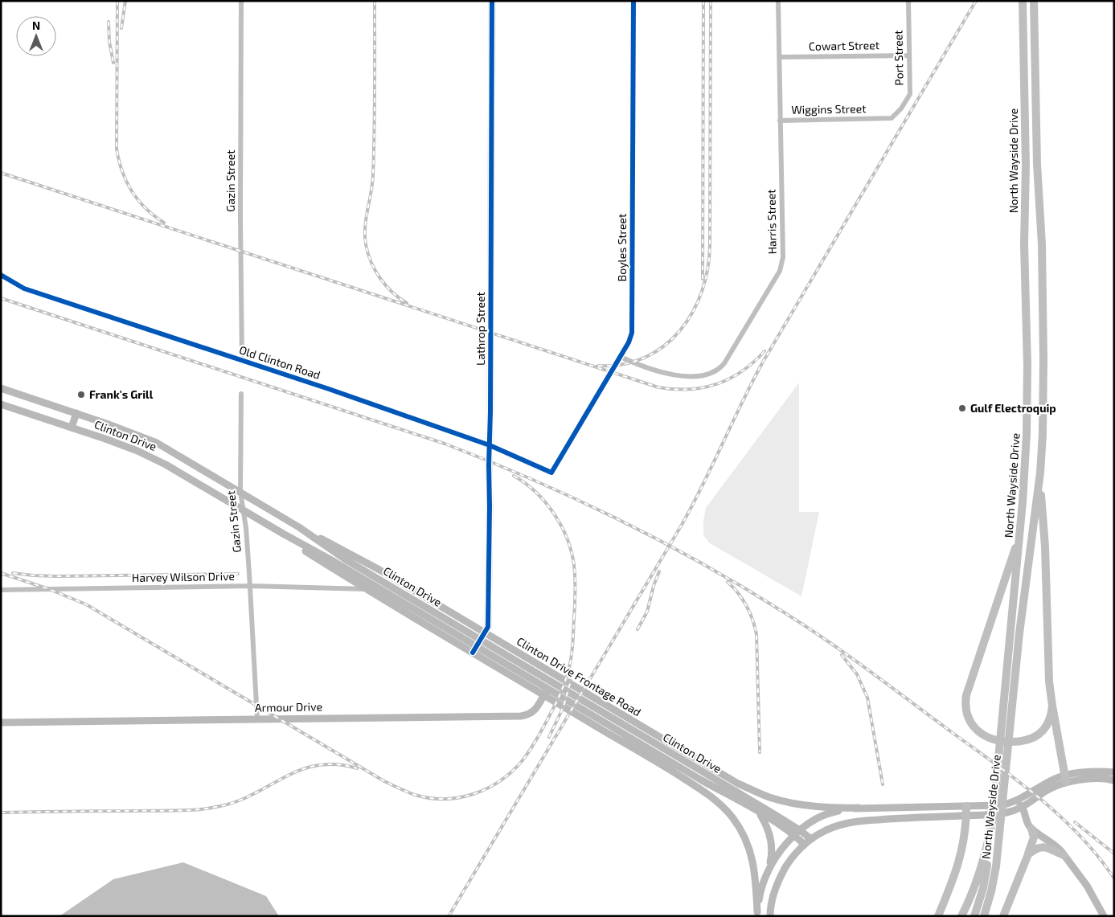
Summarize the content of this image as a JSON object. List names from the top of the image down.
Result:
{
  "streets": {
    "main road": ["North Wayside Drive"],
    "street": [
      "Cowart Street",
      "Port Street",
      "Wiggins Street",
      "Gazin Street",
      "Harris Street",
      "Boyles Street",
      "Lathrop Street",
      "Old Clinton Road",
      "Clinton Drive",
      "Harvey Wilson Drive",
      "Clinton Drive Frontage Road",
      "Armour Drive"
    ]
  },
  "crossings": [
    ["Cowart Street", "Port Street"],
    ["Cowart Street", "Harris Street"],
    ["Port Street", "Wiggins Street"],
    ["Wiggins Street", "Harris Street"],
    ["Gazin Street", "Old Clinton Road"],
    ["Gazin Street", "Clinton Drive"],
    ["Gazin Street", "Harvey Wilson Drive"],
    ["Gazin Street", "Armour Drive"],
    ["Harris Street", "Boyles Street"],
    ["Boyles Street", "Old Clinton Road"],
    ["Lathrop Street", "Old Clinton Road"],
    ["Lathrop Street", "Clinton Drive Frontage Road"],
    ["Clinton Drive", "Clinton Drive Frontage Road"],
    ["Clinton Drive Frontage Road", "Armour Drive"]
  ],
  "places": ["Frank's Grill", "Gulf Electroquip"],
  "north": "top"
}
